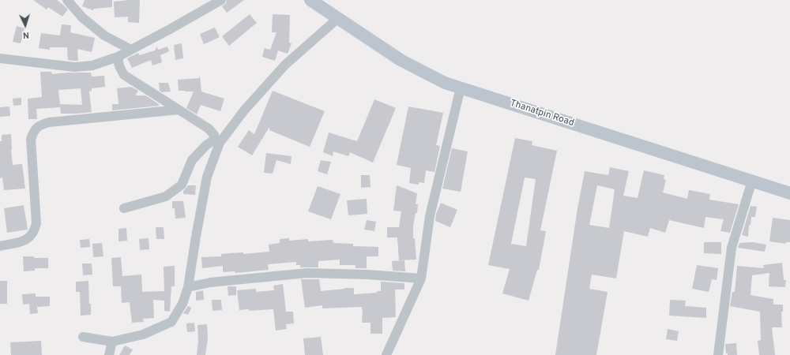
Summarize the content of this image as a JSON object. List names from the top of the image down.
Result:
{
  "streets": {
    "main road": ["Thanatpin Road"]
  },
  "north": "bottom"
}
